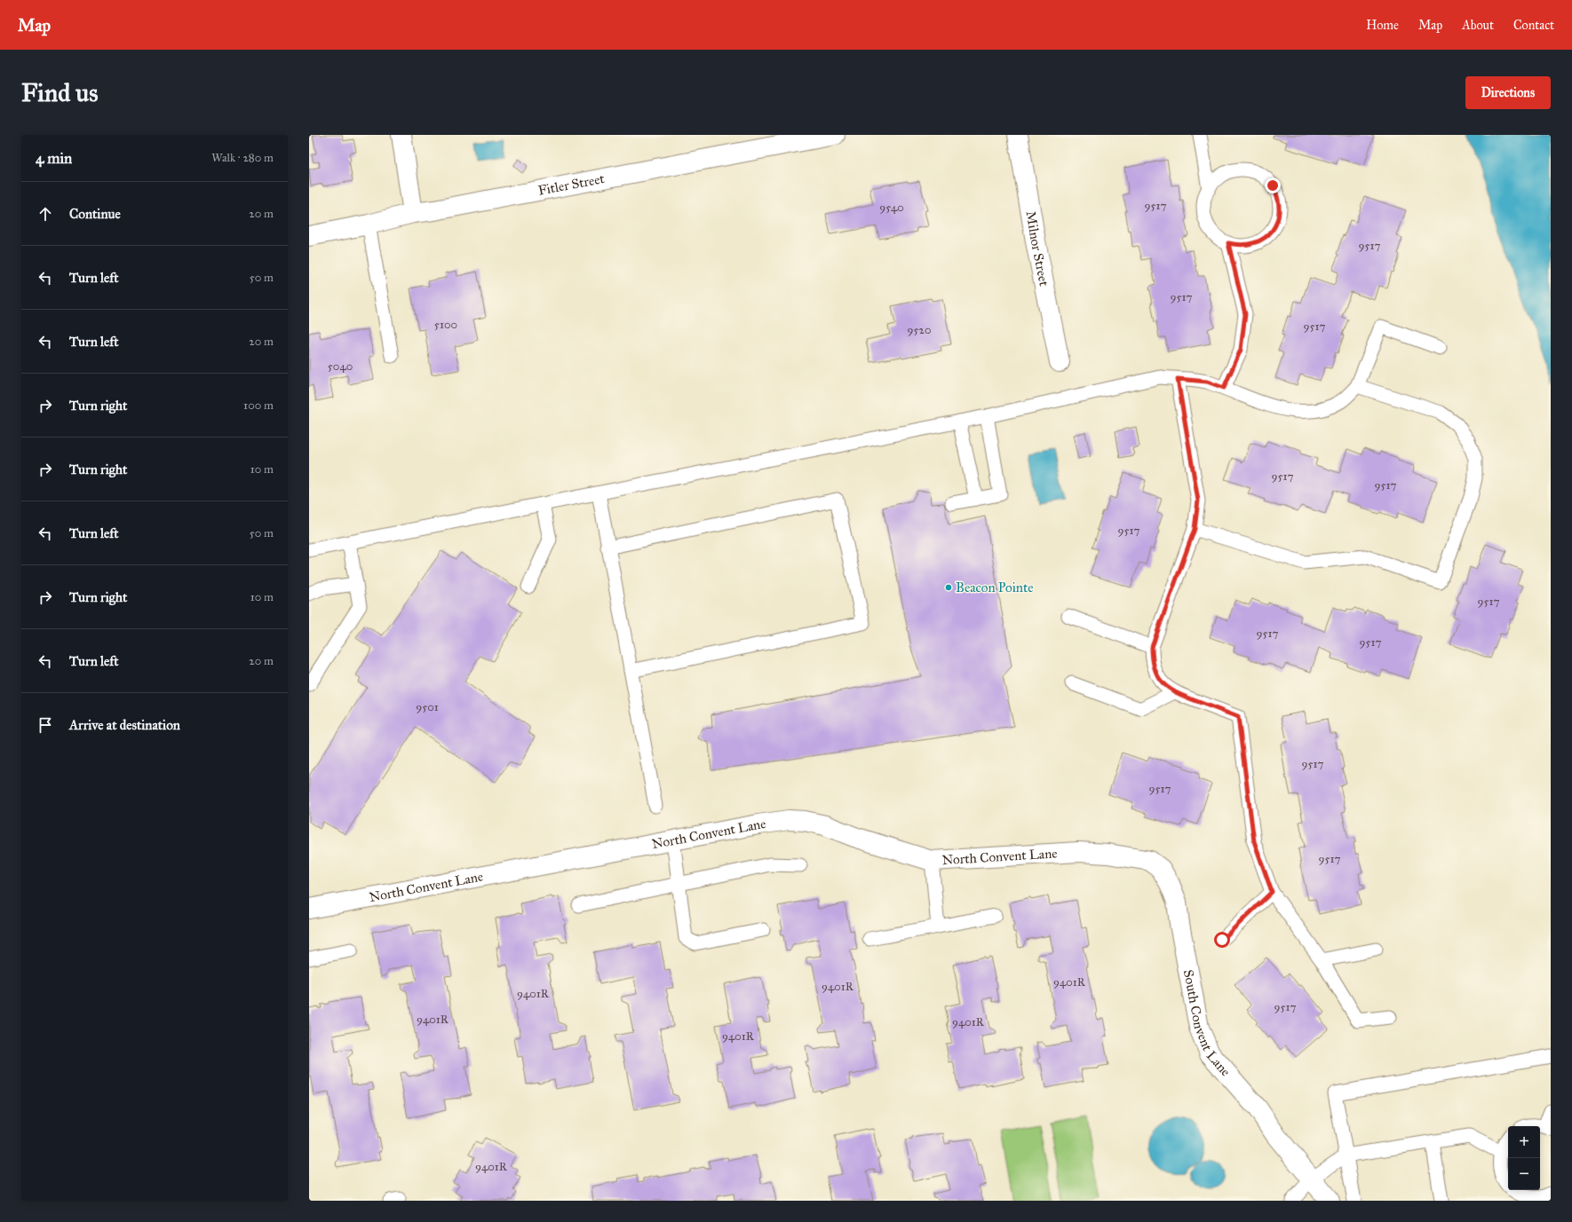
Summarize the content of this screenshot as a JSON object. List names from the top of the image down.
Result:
{
  "streets": {
    "street": [
      "Fitler Street",
      "Milnor Street",
      "North Convent Lane",
      "South Convent Lane"
    ]
  },
  "crossings": [
    ["North Convent Lane", "South Convent Lane"]
  ],
  "places": ["Beacon Pointe"],
  "house_numbers": [
    "9517",
    "9540",
    "9517",
    "9517",
    "5100",
    "9517",
    "9520",
    "5040",
    "9517",
    "9517",
    "9517",
    "9517",
    "9517",
    "9517",
    "9501",
    "9517",
    "9517",
    "9517",
    "9401R",
    "9401R",
    "9401R",
    "9517",
    "9401R",
    "9401R",
    "9401R",
    "9401R"
  ],
  "page": {
    "header": "Map",
    "nav": [
      "Home",
      "Map",
      "About",
      "Contact"
    ],
    "buttons": "Directions",
    "title": "Find us",
    "heading": ["4 min", "Walk · 280 m"],
    "list": [
      ["Continue", "20 m"],
      ["Turn left", "50 m"],
      ["Turn left", "20 m"],
      ["Turn right", "100 m"],
      ["Turn right", "10 m"],
      ["Turn left", "50 m"],
      ["Turn right", "10 m"],
      ["Turn left", "20 m"],
      "Arrive at destination"
    ],
    "map_buttons": ["+", "−"]
  }
}
